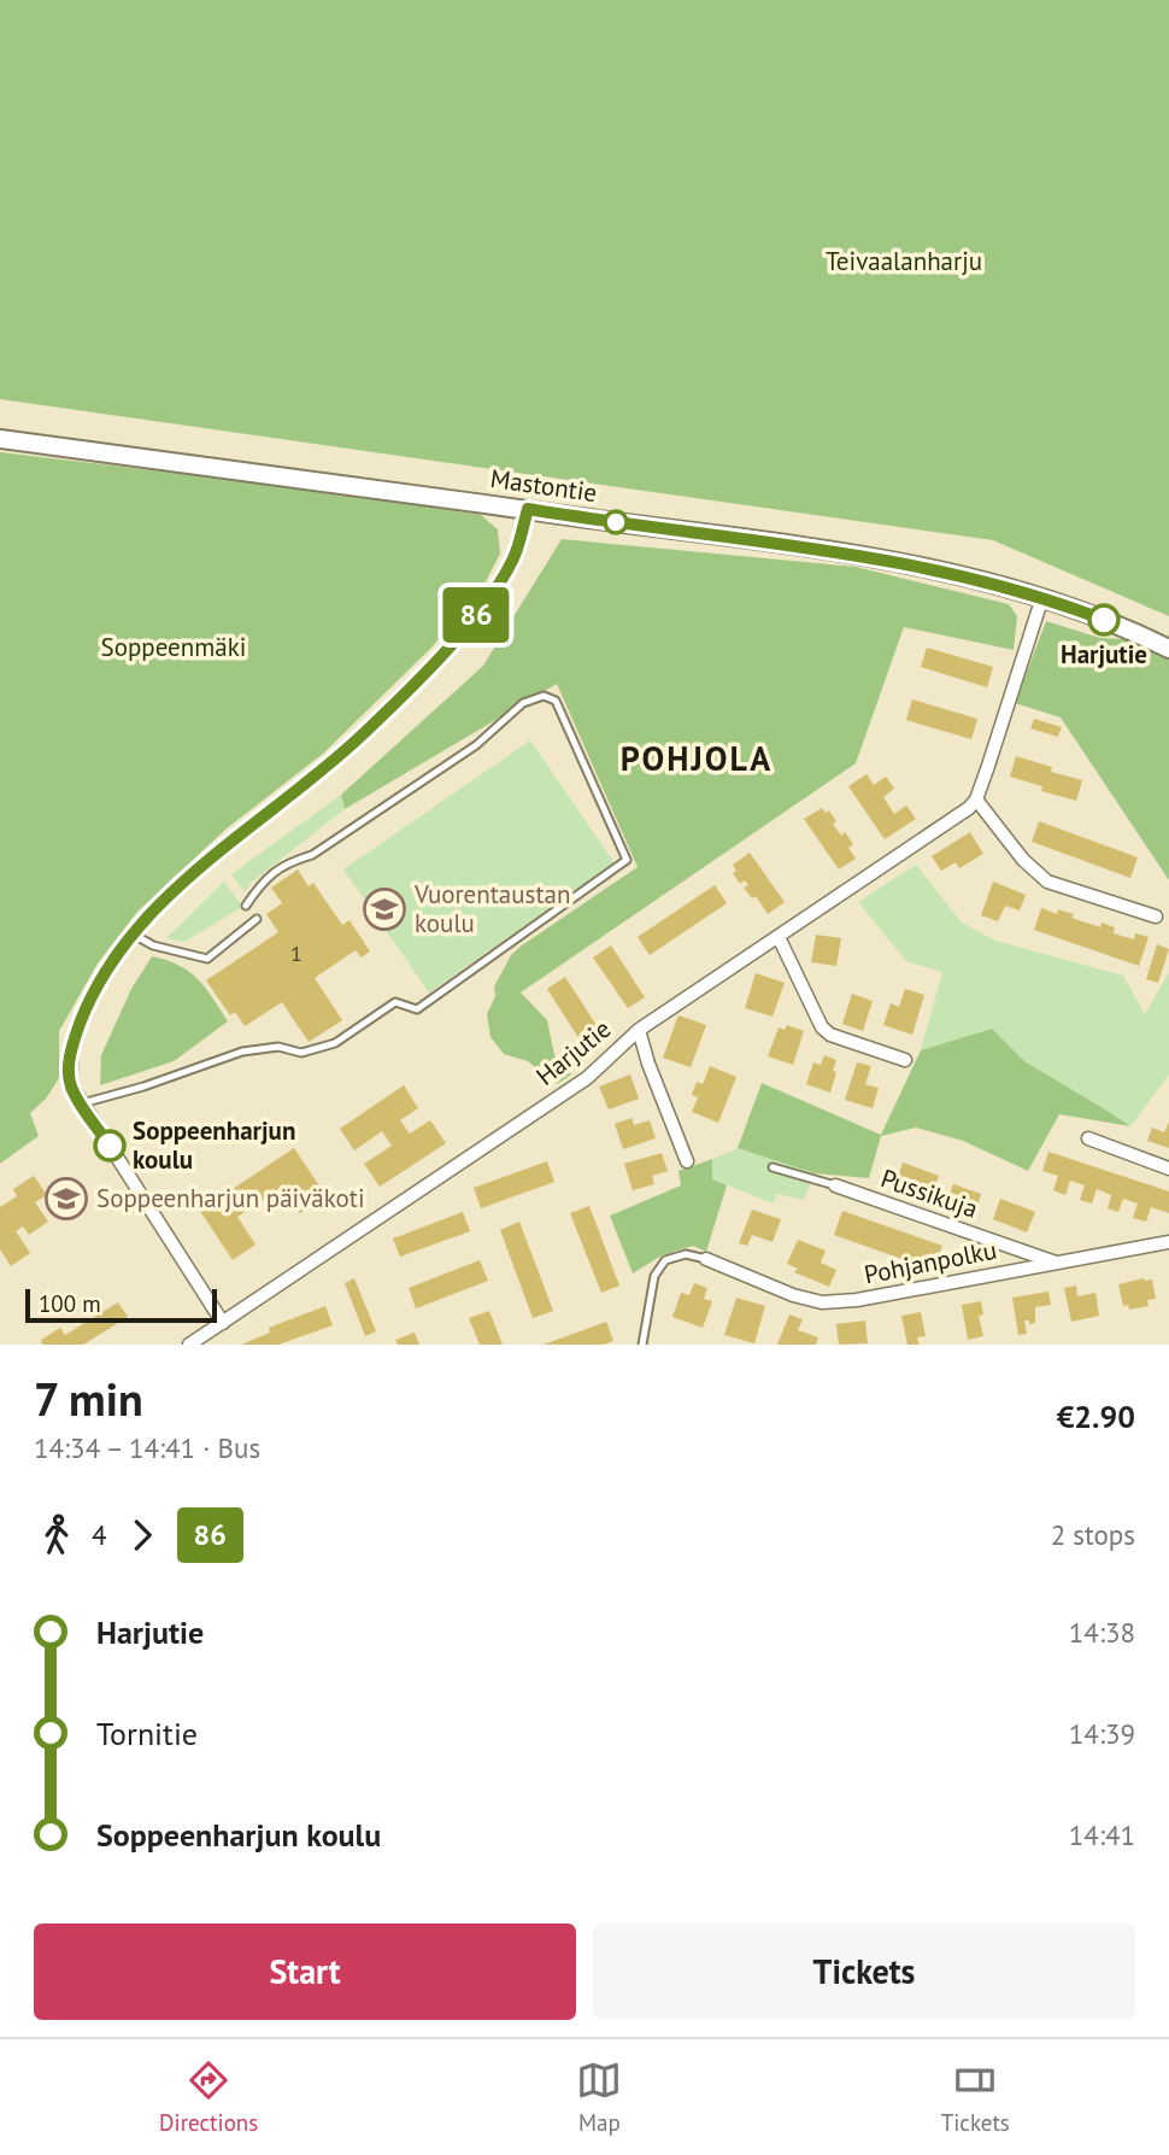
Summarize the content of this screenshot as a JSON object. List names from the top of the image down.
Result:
{
  "streets": {
    "main road": ["Mastontie"],
    "street": ["Harjutie", "Pussikuja", "Pohjanpolku"]
  },
  "crossings": [
    ["Pussikuja", "Pohjanpolku"]
  ],
  "districts": ["POHJOLA"],
  "parks": ["Teivaalanharju", "Soppeenmäki"],
  "places": {
    "other": ["Harjutie", "Soppeenharjun koulu"],
    "school or university": ["Vuorentaustan koulu", "Soppeenharjun päiväkoti"]
  },
  "lines": ["bus line 86"],
  "house_numbers": ["1"],
  "scale_bar": "100 m",
  "page": {
    "on_map": "86",
    "scale": "100 m",
    "heading": ["7 min", "14:34 – 14:41 · Bus", "€2.90"],
    "legs": ["4", "86", "2 stops"],
    "list": [
      {
        "name": "Harjutie",
        "value": "14:38"
      },
      {
        "name": "Tornitie",
        "value": "14:39"
      },
      {
        "name": "Soppeenharjun koulu",
        "value": "14:41"
      }
    ],
    "buttons": ["Start", "Tickets"],
    "tabs": ["Directions", "Map", "Tickets"]
  }
}
